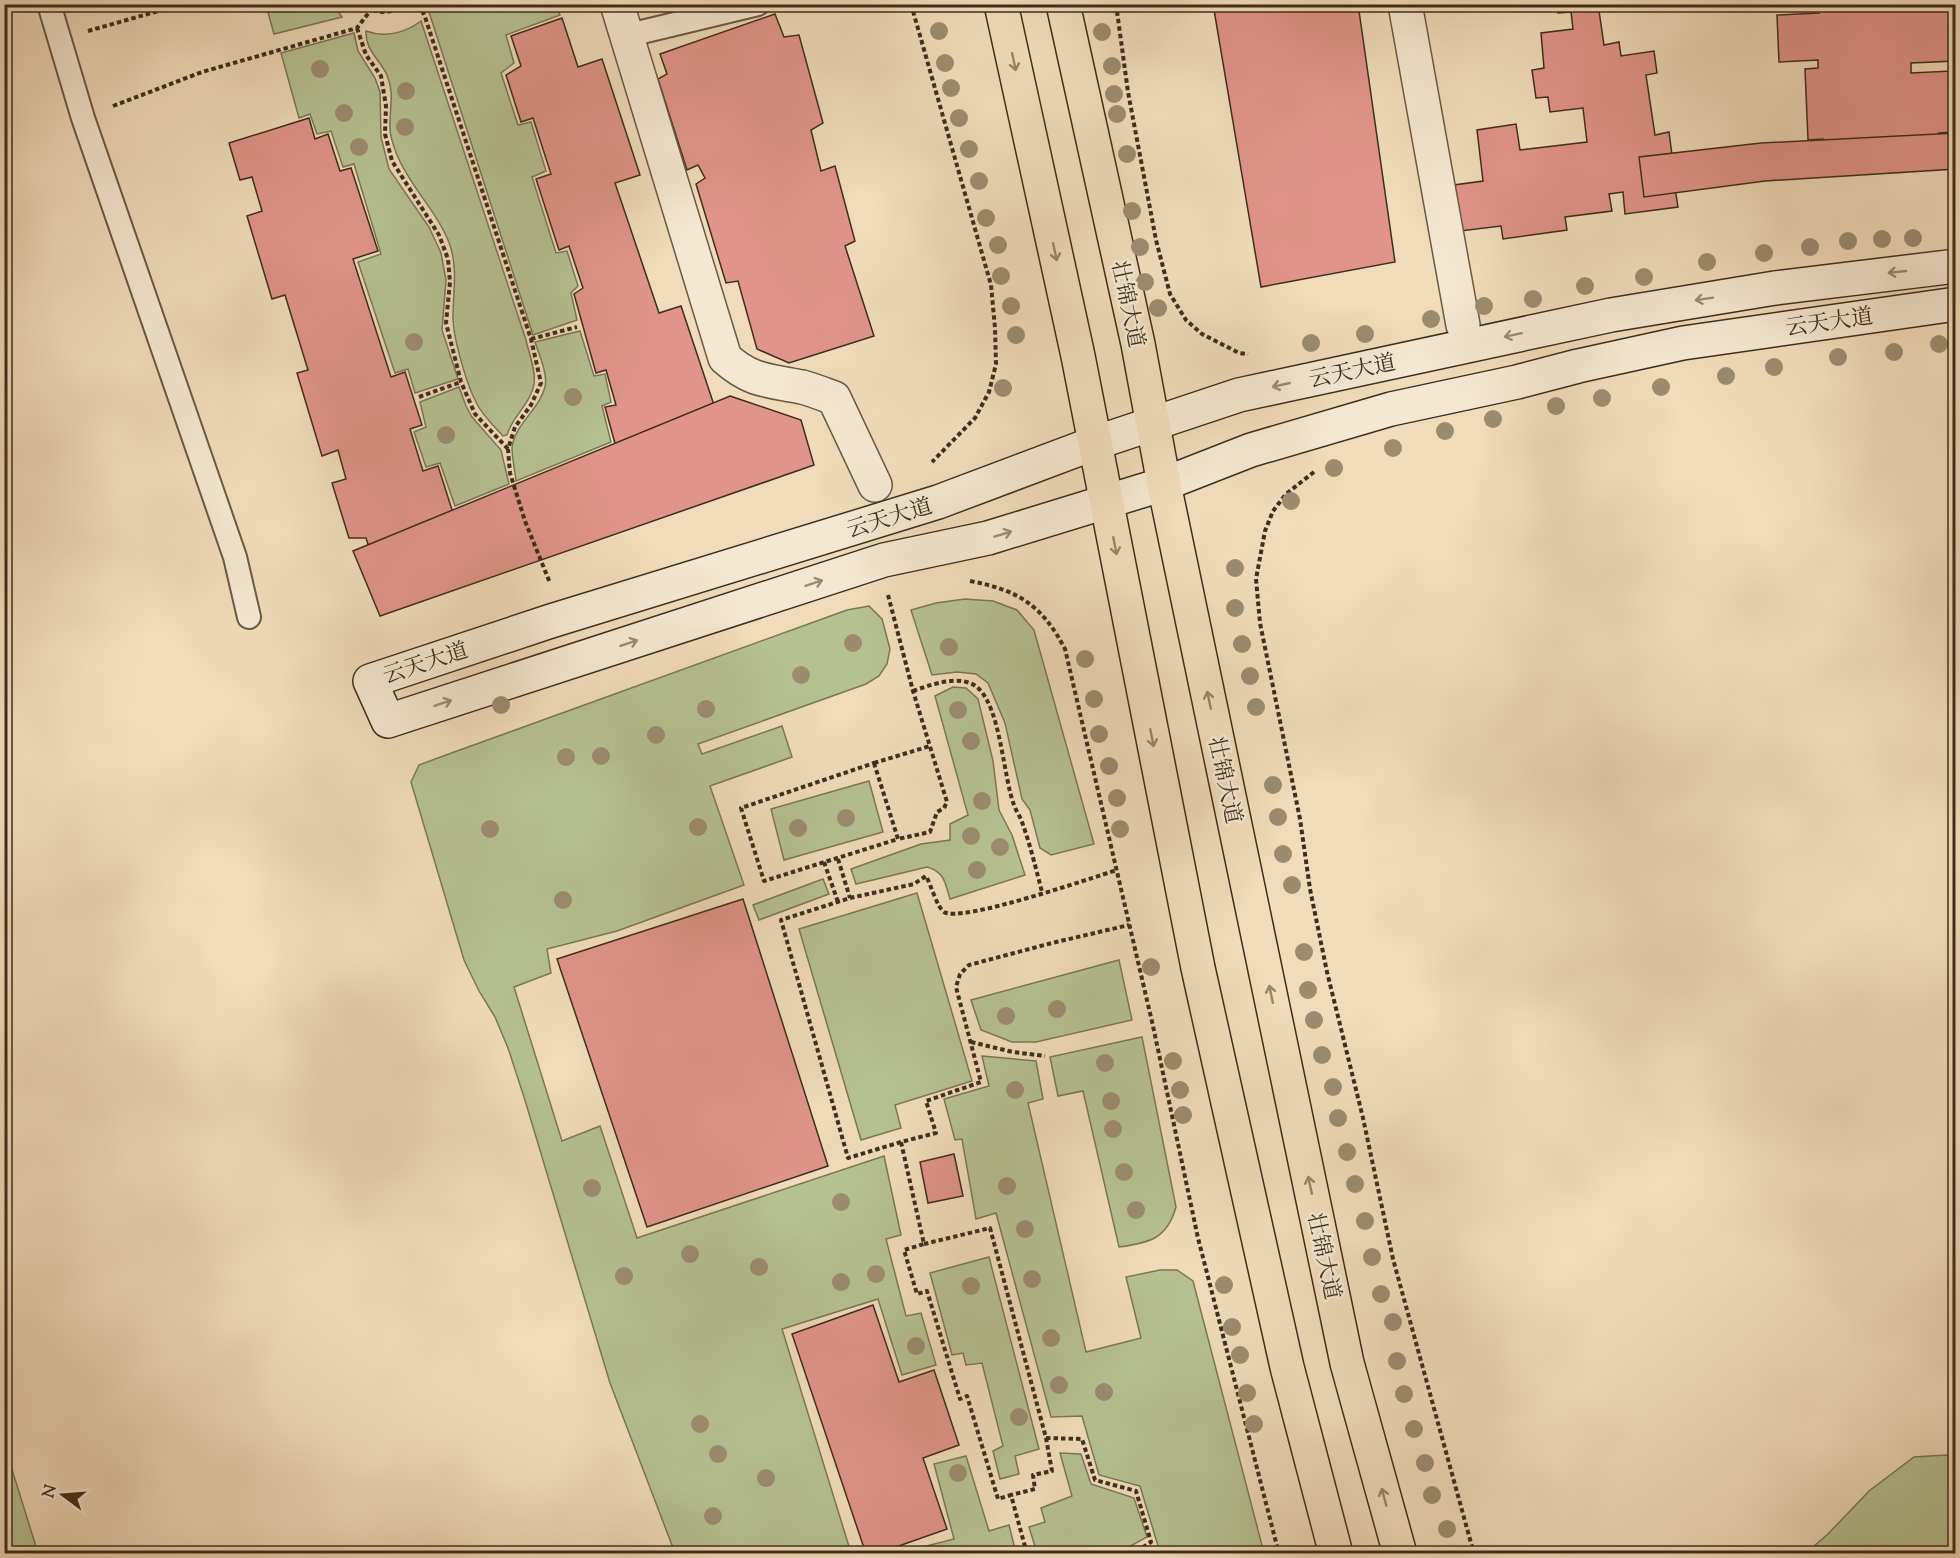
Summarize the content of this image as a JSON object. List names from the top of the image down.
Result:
{
  "streets": {
    "main road": ["壮锦大道", "云天大道"]
  },
  "crossings": [
    ["壮锦大道", "云天大道"]
  ],
  "north": "left"
}
